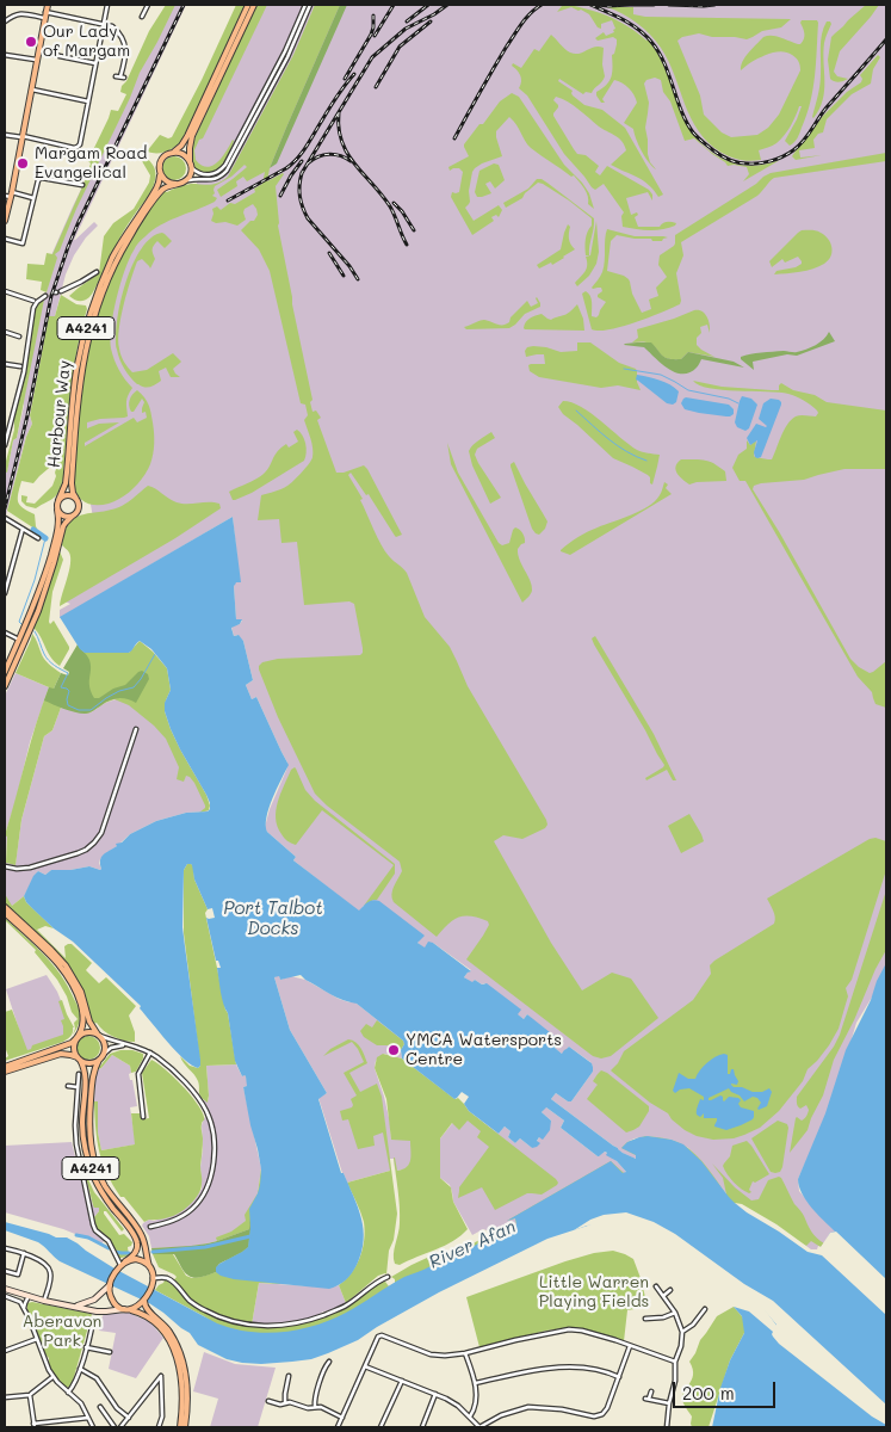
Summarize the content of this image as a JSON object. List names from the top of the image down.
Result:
{
  "streets": {
    "main road": ["A4241", "Harbour Way"]
  },
  "crossings": [
    ["A4241", "Harbour Way"]
  ],
  "water": ["Port Talbot Docks", "River Afan"],
  "parks": ["Little Warren Playing Fields", "Aberavon Park"],
  "places": ["Our Lady of Margam", "Margam Road Evangelical", "YMCA Watersports Centre"],
  "scale_bar": "200 m"
}
